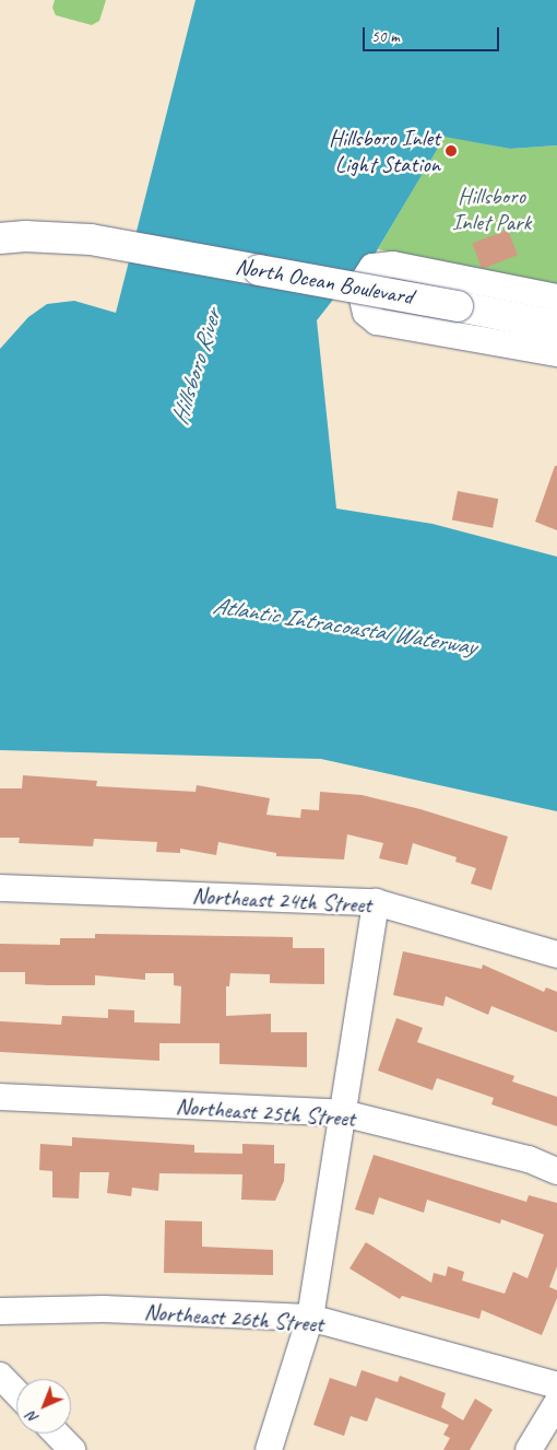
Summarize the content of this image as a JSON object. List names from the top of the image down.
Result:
{
  "streets": {
    "main road": ["North Ocean Boulevard"],
    "street": ["Northeast 24th Street", "Northeast 25th Street", "Northeast 26th Street"]
  },
  "water": ["Hillsboro River", "Atlantic Intracoastal Waterway"],
  "parks": ["Hillsboro Inlet Park"],
  "places": ["Hillsboro Inlet Light Station"],
  "scale_bar": "50 m",
  "north": "bottom left"
}
